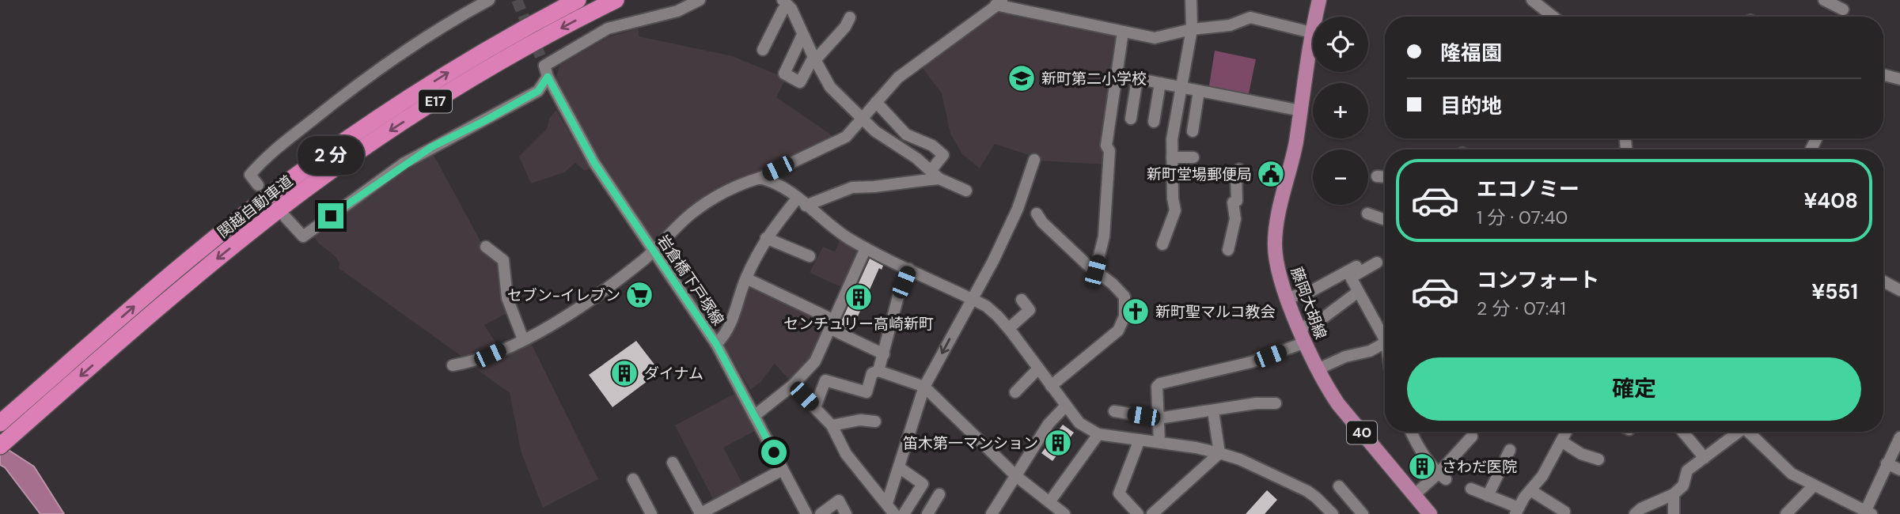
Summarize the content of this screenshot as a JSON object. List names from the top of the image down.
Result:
{
  "streets": {
    "highway": ["E17", "関越自動車道"],
    "main road": ["藤岡大胡線", "40"],
    "street": ["岩倉橋下戸塚線"]
  },
  "places": {
    "school or university": ["新町第二小学校"],
    "public building": ["新町堂場郵便局"],
    "supermarket": ["セブン-イレブン"],
    "building": [
      "センチュリー高崎新町",
      "ダイナム",
      "笛木第一マンション",
      "さわだ医院"
    ],
    "church": ["新町聖マルコ教会"]
  },
  "page": {
    "map_buttons": ["+", "−"],
    "banner": ["隆福園", "目的地"],
    "bubble": "2 分",
    "list": [
      {
        "name": "エコノミー",
        "note": "1 分 · 07:40",
        "value": "¥408"
      },
      {
        "name": "コンフォート",
        "note": "2 分 · 07:41",
        "value": "¥551"
      }
    ],
    "buttons": "確定"
  }
}
